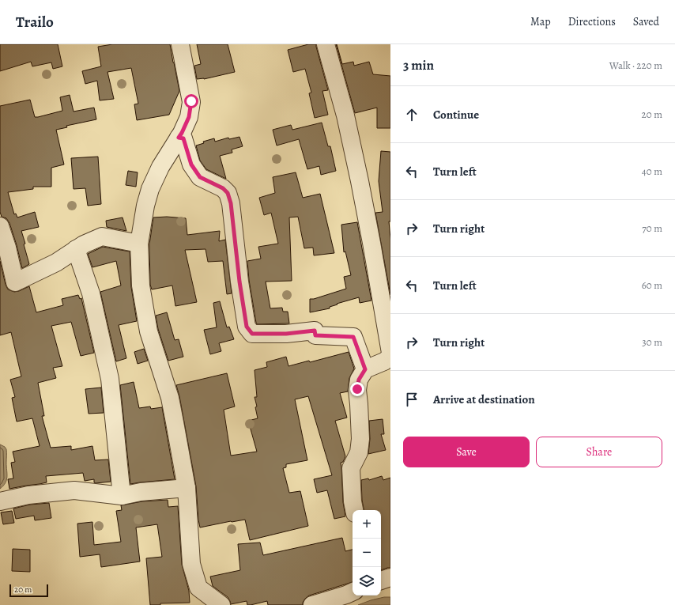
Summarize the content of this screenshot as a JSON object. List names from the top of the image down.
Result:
{
  "scale_bar": "20 m",
  "page": {
    "header": "Trailo",
    "nav": ["Map", "Directions", "Saved"],
    "heading": ["3 min", "Walk · 220 m"],
    "list": [
      ["Continue", "20 m"],
      ["Turn left", "40 m"],
      ["Turn right", "70 m"],
      ["Turn left", "60 m"],
      ["Turn right", "30 m"],
      "Arrive at destination"
    ],
    "buttons": ["Save", "Share"],
    "map_buttons": ["+", "−"],
    "scale": "20 m"
  }
}
